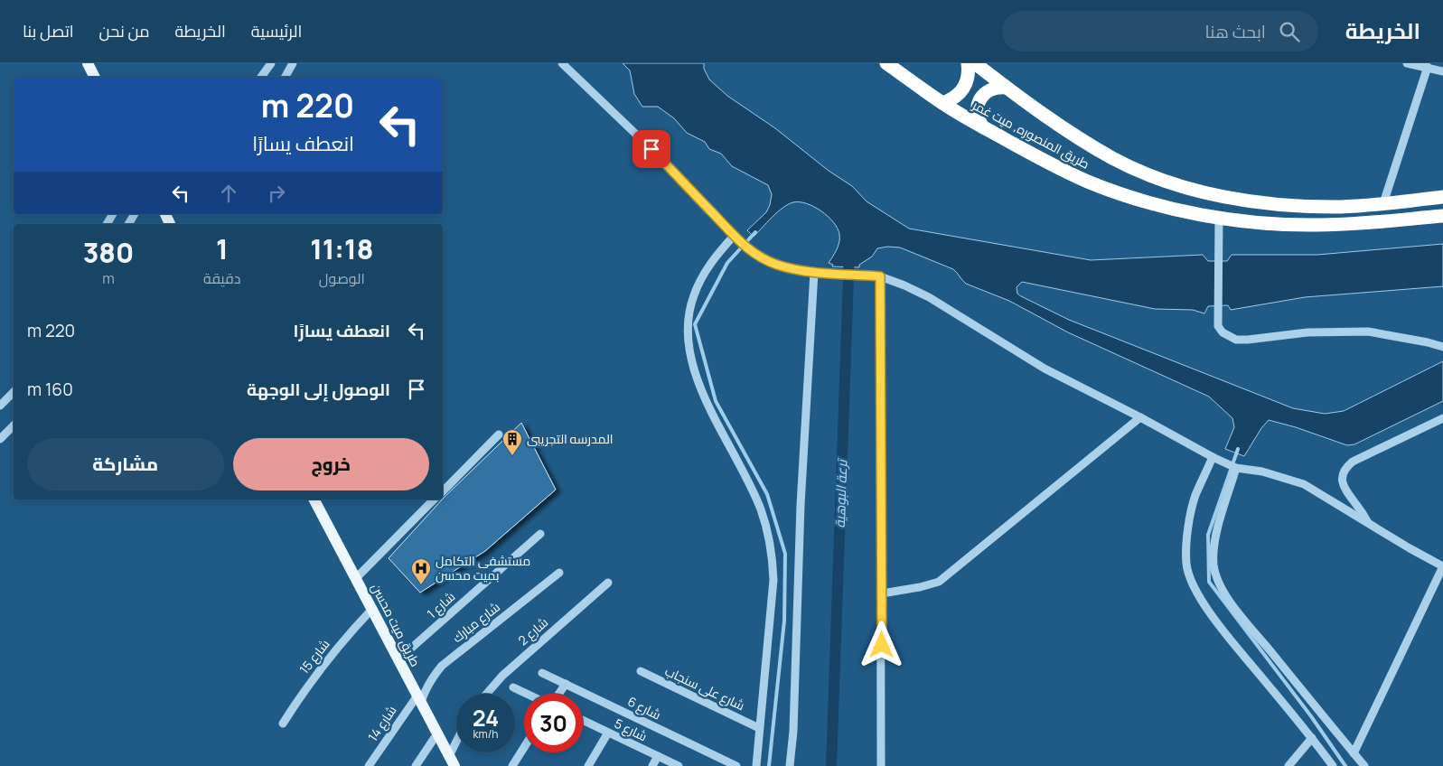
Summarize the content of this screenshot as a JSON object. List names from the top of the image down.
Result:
{
  "streets": {
    "highway": ["طريق المنصوره, ميت غمر"],
    "main road": ["طريق ميت محسن"],
    "street": [
      "شارع 1",
      "شارع مبارك",
      "شارع 2",
      "شارع 15",
      "شارع على سنجاب",
      "شارع 6",
      "شارع 14",
      "شارع 5"
    ]
  },
  "crossings": [
    ["شارع 1", "طريق ميت محسن"],
    ["شارع مبارك", "طريق ميت محسن"],
    ["شارع مبارك", "شارع 14"],
    ["طريق ميت محسن", "شارع 15"],
    ["طريق ميت محسن", "شارع 14"]
  ],
  "water": ["ترعة البوهية"],
  "places": {
    "building": ["المدرسه التجريبى"],
    "hospital": ["مستشفى التكامل بميت محسن"]
  },
  "page": {
    "header": "الخريطة",
    "search": "ابحث هنا",
    "nav": [
      "الرئيسية",
      "الخريطة",
      "من نحن",
      "اتصل بنا"
    ],
    "turn": ["220 m", "انعطف يسارًا"],
    "eta": [
      "11:18",
      "الوصول",
      "1",
      "دقيقة",
      "380",
      "m"
    ],
    "list": [
      {
        "name": "انعطف يسارًا",
        "value": "220 m"
      },
      {
        "name": "الوصول إلى الوجهة",
        "value": "160 m"
      }
    ],
    "buttons": ["خروج", "مشاركة"],
    "speed": "24 km/h",
    "limit": "30"
  }
}
